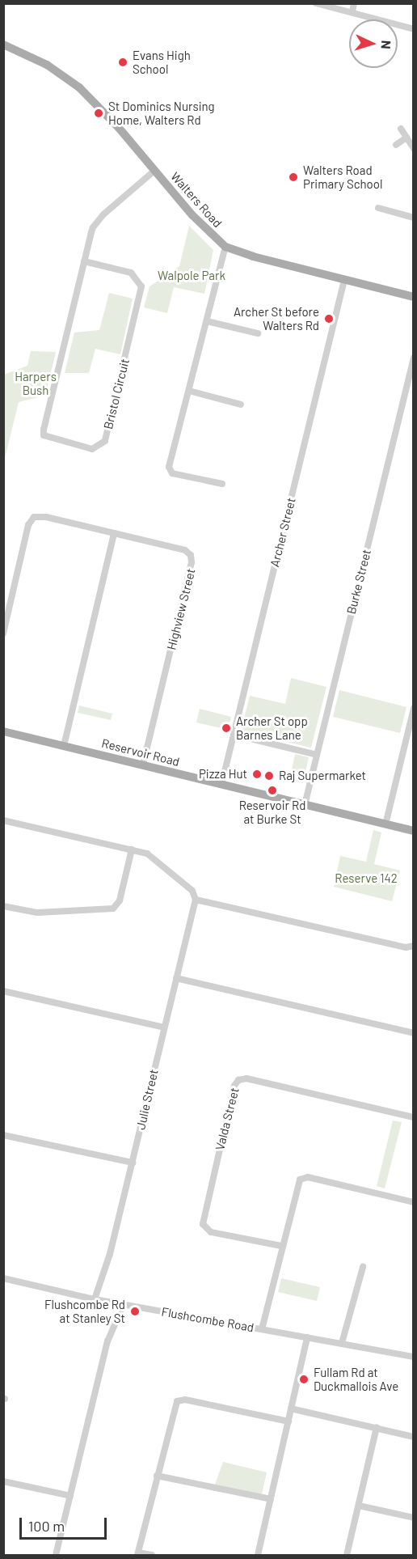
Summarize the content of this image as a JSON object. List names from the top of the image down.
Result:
{
  "streets": {
    "main road": ["Walters Road", "Reservoir Road"],
    "street": [
      "Bristol Circuit",
      "Archer Street",
      "Burke Street",
      "Highview Street",
      "Julie Street",
      "Valda Street",
      "Flushcombe Road"
    ]
  },
  "crossings": [
    ["Walters Road", "Bristol Circuit"],
    ["Walters Road", "Archer Street"],
    ["Archer Street", "Reservoir Road"],
    ["Burke Street", "Reservoir Road"],
    ["Highview Street", "Reservoir Road"],
    ["Julie Street", "Flushcombe Road"]
  ],
  "parks": ["Walpole Park", "Harpers Bush", "Reserve 142"],
  "places": [
    "Evans High School",
    "St Dominics Nursing Home, Walters Rd",
    "Walters Road Primary School",
    "Archer St before Walters Rd",
    "Archer St opp Barnes Lane",
    "Pizza Hut",
    "Raj Supermarket",
    "Reservoir Rd at Burke St",
    "Flushcombe Rd at Stanley St",
    "Fullam Rd at Duckmallois Ave"
  ],
  "scale_bar": "100 m",
  "north": "right"
}
